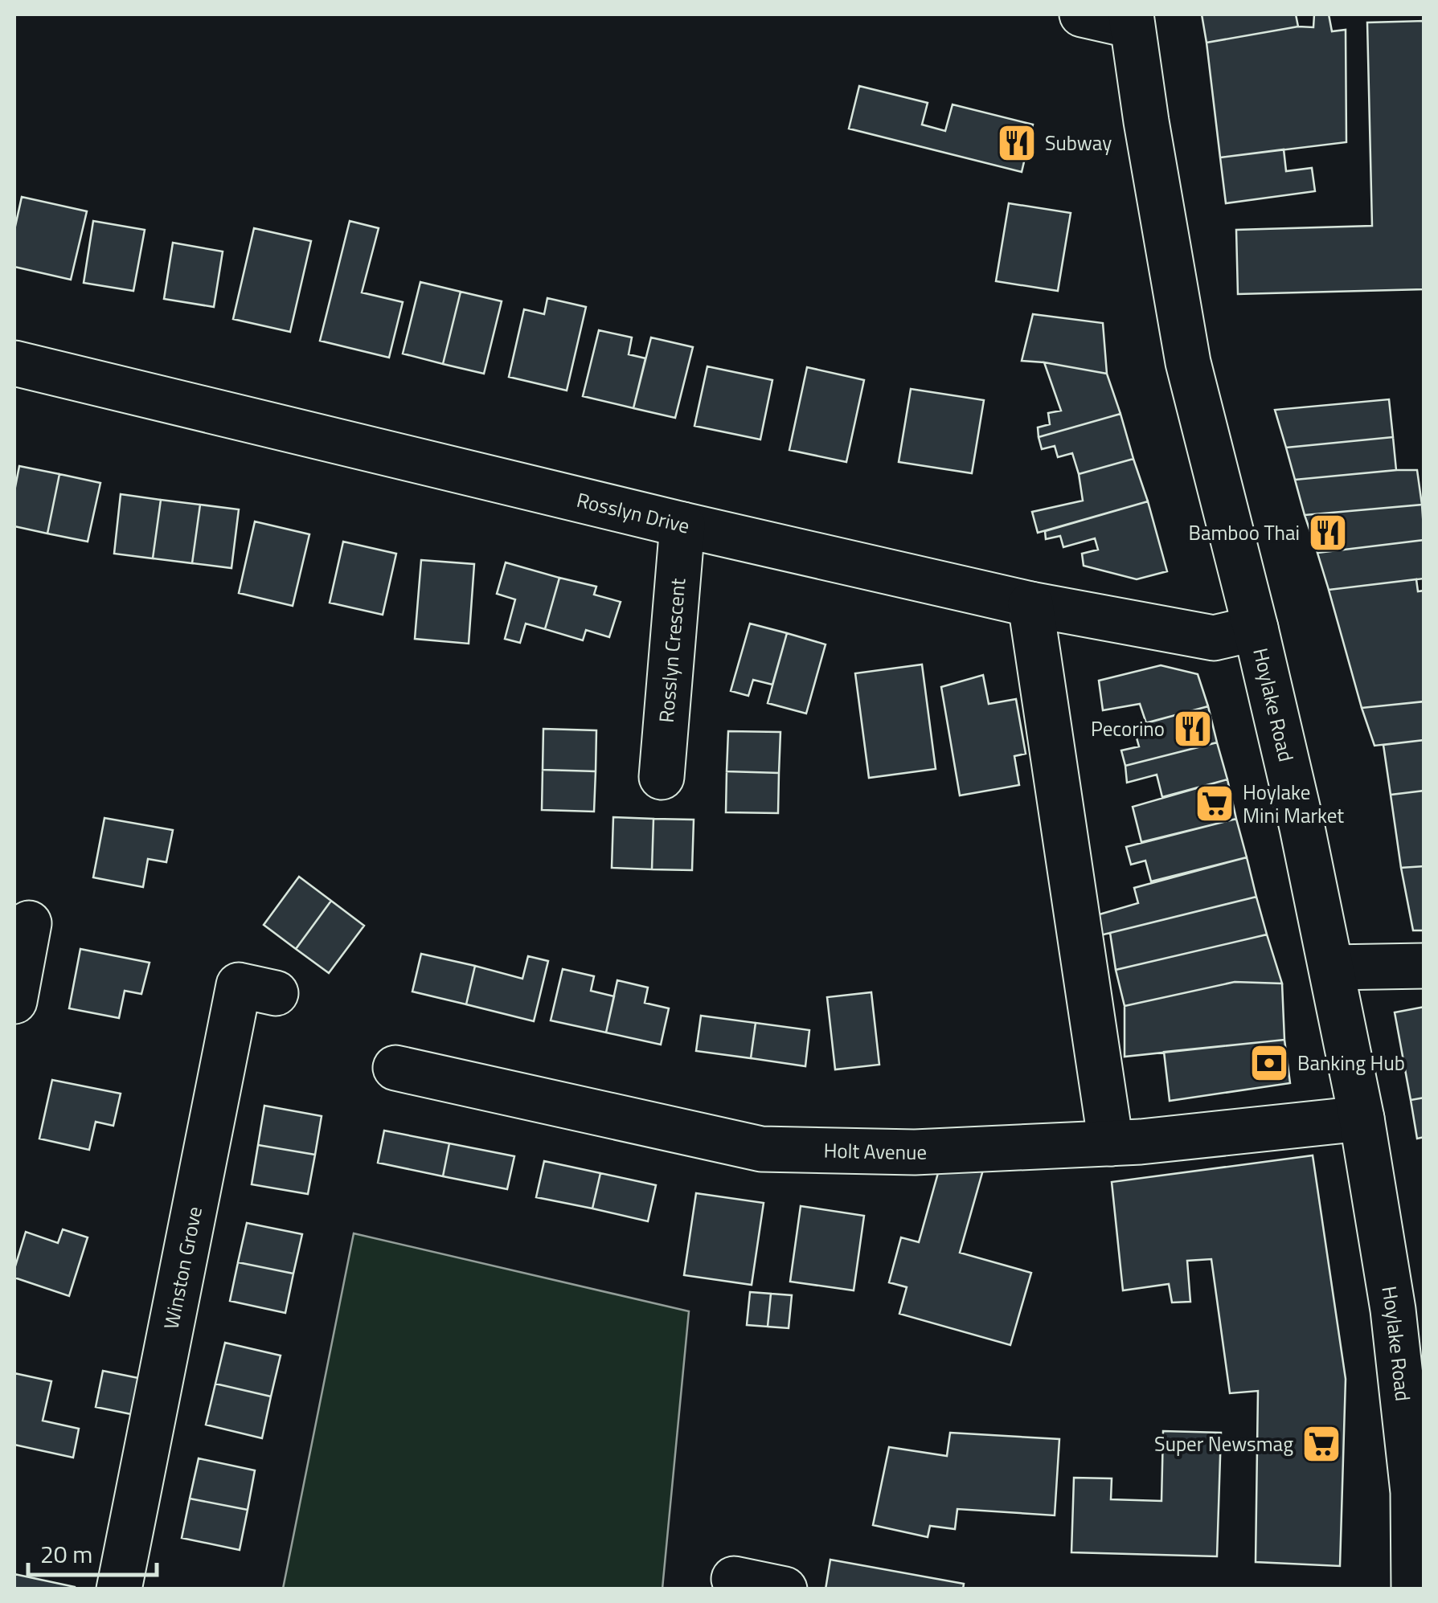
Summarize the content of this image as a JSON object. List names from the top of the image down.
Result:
{
  "streets": {
    "street": [
      "Rosslyn Drive",
      "Rosslyn Crescent",
      "Hoylake Road",
      "Holt Avenue",
      "Winston Grove"
    ]
  },
  "crossings": [
    ["Rosslyn Drive", "Rosslyn Crescent"],
    ["Rosslyn Drive", "Hoylake Road"],
    ["Hoylake Road", "Holt Avenue"]
  ],
  "places": {
    "restaurant": ["Subway", "Bamboo Thai", "Pecorino"],
    "supermarket": ["Hoylake Mini Market", "Super Newsmag"],
    "bank": ["Banking Hub"]
  },
  "scale_bar": "20 m"
}
